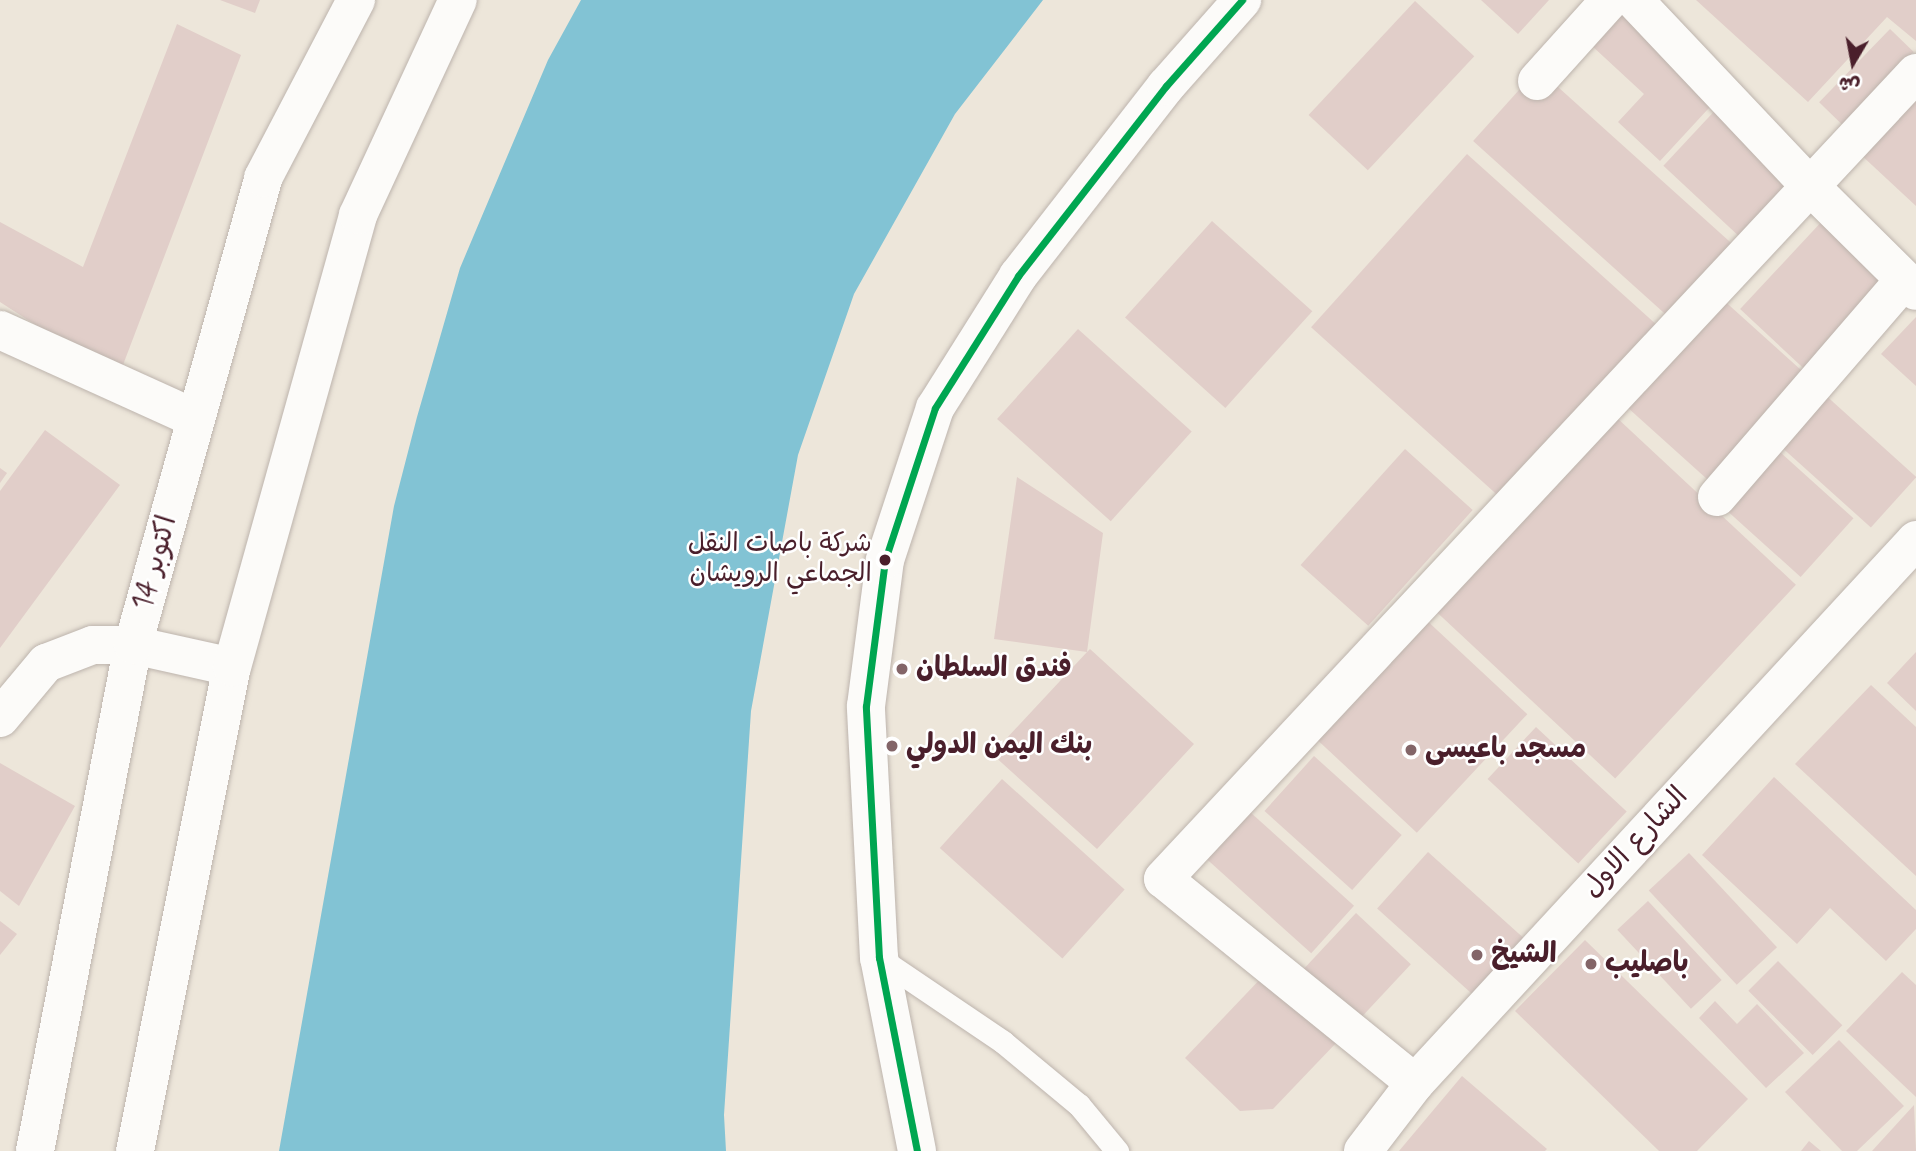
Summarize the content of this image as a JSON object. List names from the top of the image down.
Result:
{
  "streets": {
    "main road": ["14 اكتوبر", "الشارع الاول"]
  },
  "places": [
    "شركة باصات النقل الجماعي الرويشان",
    "فندق السلطان",
    "بنك اليمن الدولي",
    "مسجد باعيسى",
    "الشيخ",
    "باصليب"
  ],
  "north": "bottom"
}
